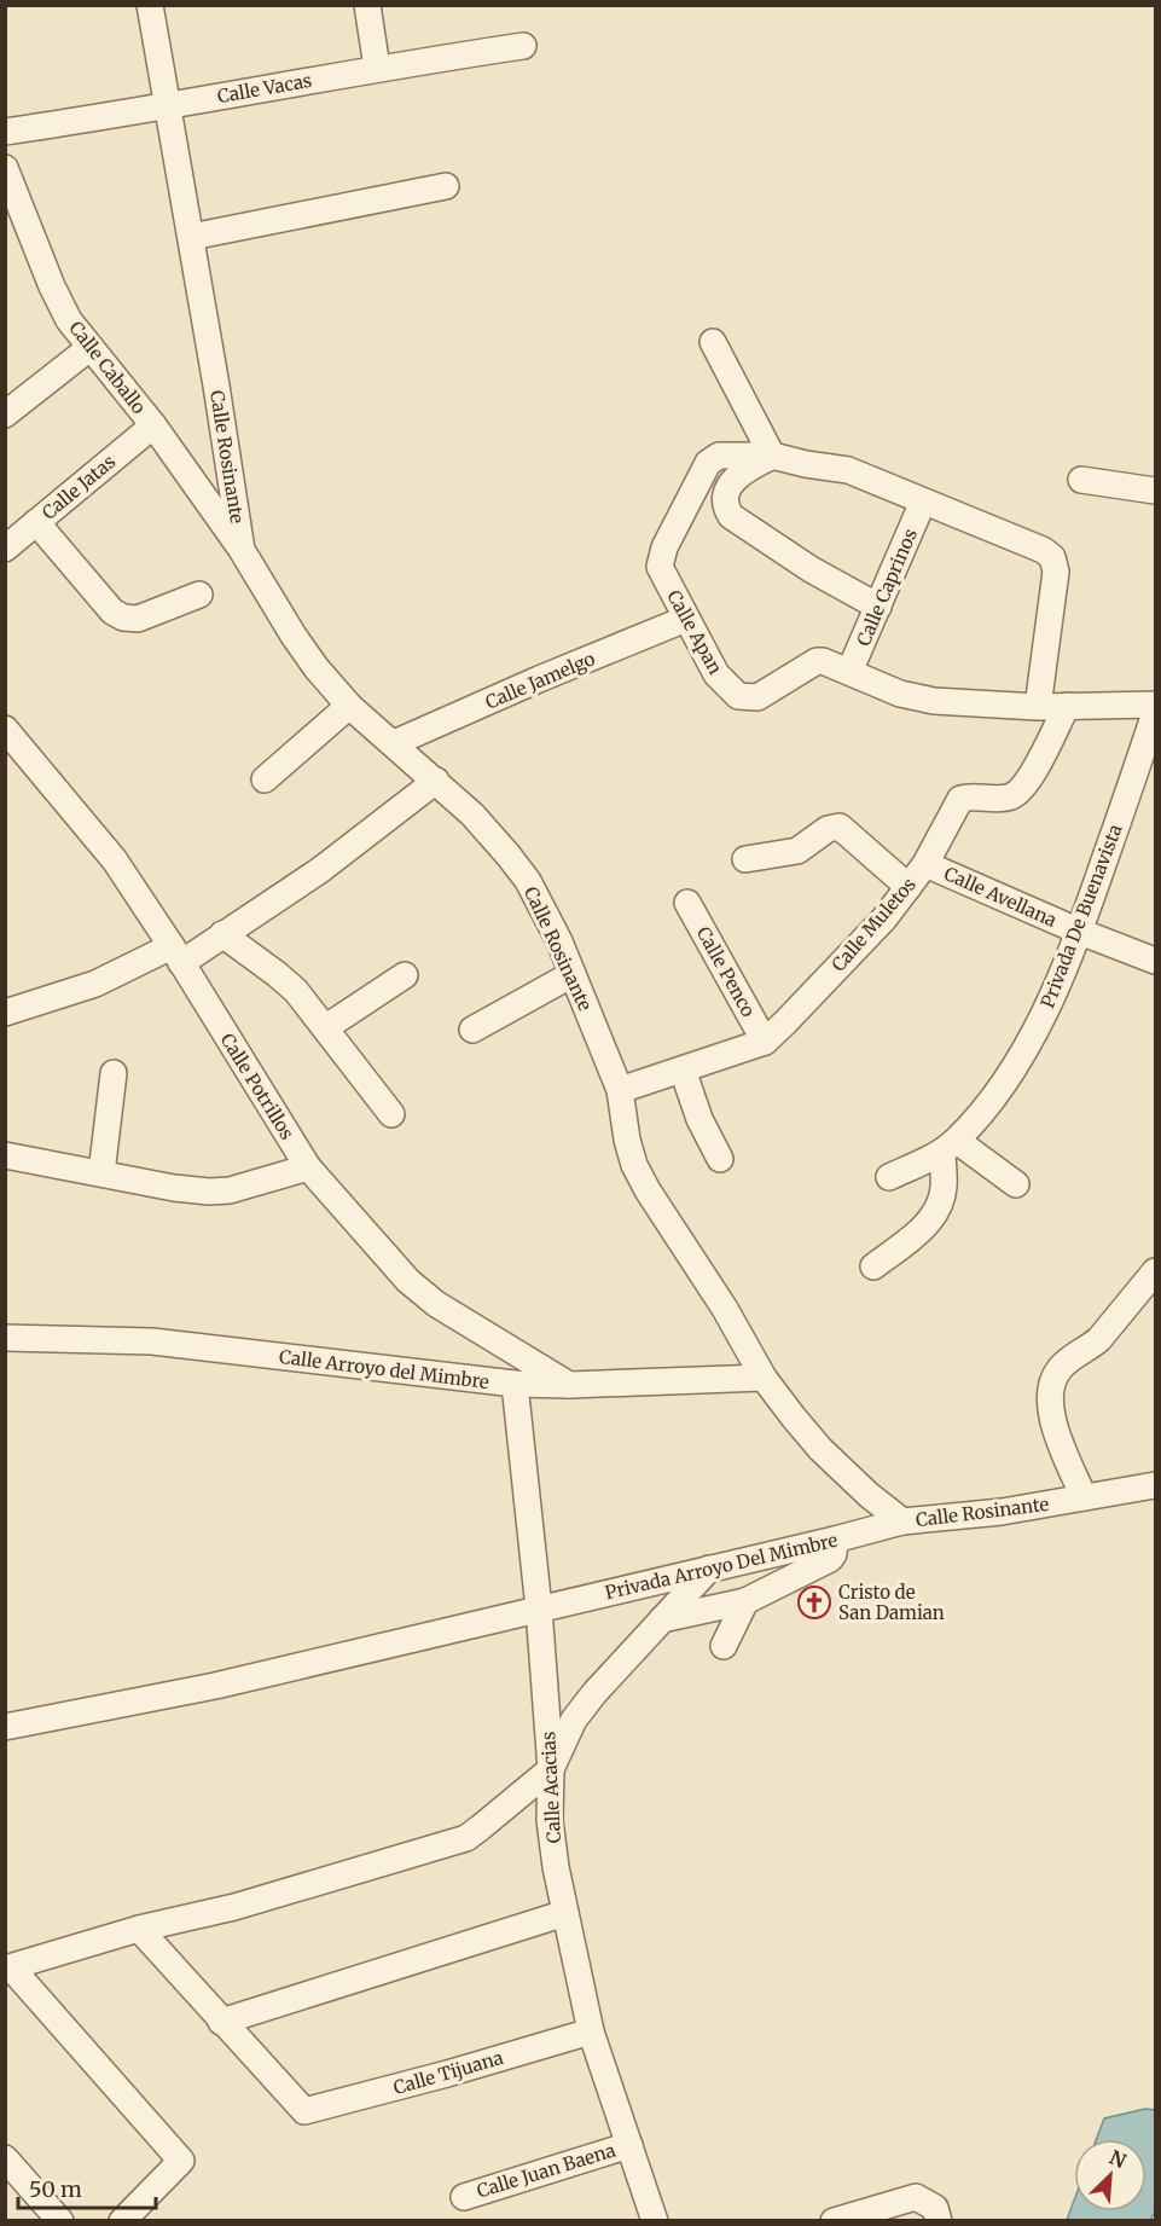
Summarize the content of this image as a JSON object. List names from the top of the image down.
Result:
{
  "streets": {
    "street": [
      "Calle Vacas",
      "Calle Caballo",
      "Calle Rosinante",
      "Calle Jatas",
      "Calle Caprinos",
      "Calle Apan",
      "Calle Jamelgo",
      "Calle Avellana",
      "Privada De Buenavista",
      "Calle Muletos",
      "Calle Penco",
      "Calle Potrillos",
      "Calle Arroyo del Mimbre",
      "Privada Arroyo Del Mimbre",
      "Calle Acacias",
      "Calle Tijuana",
      "Calle Juan Baena"
    ]
  },
  "crossings": [
    ["Calle Vacas", "Calle Rosinante"],
    ["Calle Caballo", "Calle Rosinante"],
    ["Calle Caballo", "Calle Jatas"],
    ["Calle Rosinante", "Calle Jamelgo"],
    ["Calle Rosinante", "Calle Muletos"],
    ["Calle Rosinante", "Calle Arroyo del Mimbre"],
    ["Calle Rosinante", "Privada Arroyo Del Mimbre"],
    ["Calle Caprinos", "Calle Apan"],
    ["Calle Apan", "Calle Jamelgo"],
    ["Calle Apan", "Calle Muletos"],
    ["Calle Avellana", "Privada De Buenavista"],
    ["Calle Avellana", "Calle Muletos"],
    ["Calle Muletos", "Calle Penco"],
    ["Calle Potrillos", "Calle Arroyo del Mimbre"],
    ["Calle Arroyo del Mimbre", "Calle Acacias"],
    ["Privada Arroyo Del Mimbre", "Calle Acacias"],
    ["Calle Acacias", "Calle Tijuana"],
    ["Calle Acacias", "Calle Juan Baena"]
  ],
  "places": {
    "church": ["Cristo de San Damian"]
  },
  "scale_bar": "50 m",
  "north": "top right"
}
